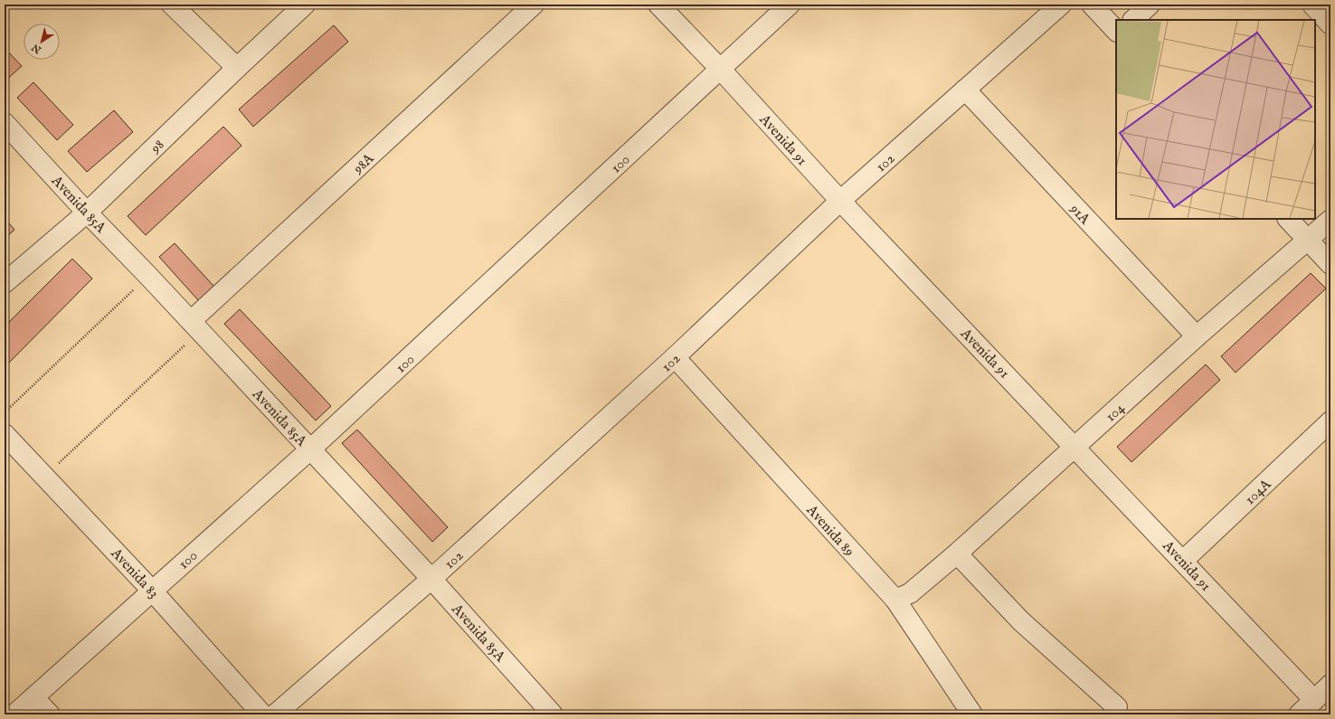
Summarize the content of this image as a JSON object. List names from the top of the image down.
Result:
{
  "streets": {
    "street": [
      "Avenida 91",
      "98",
      "102",
      "98A",
      "100",
      "Avenida 85A",
      "91A",
      "104",
      "104A",
      "Avenida 89",
      "Avenida 83"
    ]
  },
  "crossings": [
    ["Avenida 91", "102"],
    ["Avenida 91", "100"],
    ["Avenida 91", "104"],
    ["Avenida 91", "104A"],
    ["98", "Avenida 85A"],
    ["102", "Avenida 85A"],
    ["102", "91A"],
    ["102", "Avenida 89"],
    ["98A", "Avenida 85A"],
    ["100", "Avenida 85A"],
    ["100", "Avenida 83"],
    ["91A", "104"],
    ["104", "Avenida 89"]
  ],
  "north": "bottom left"
}
